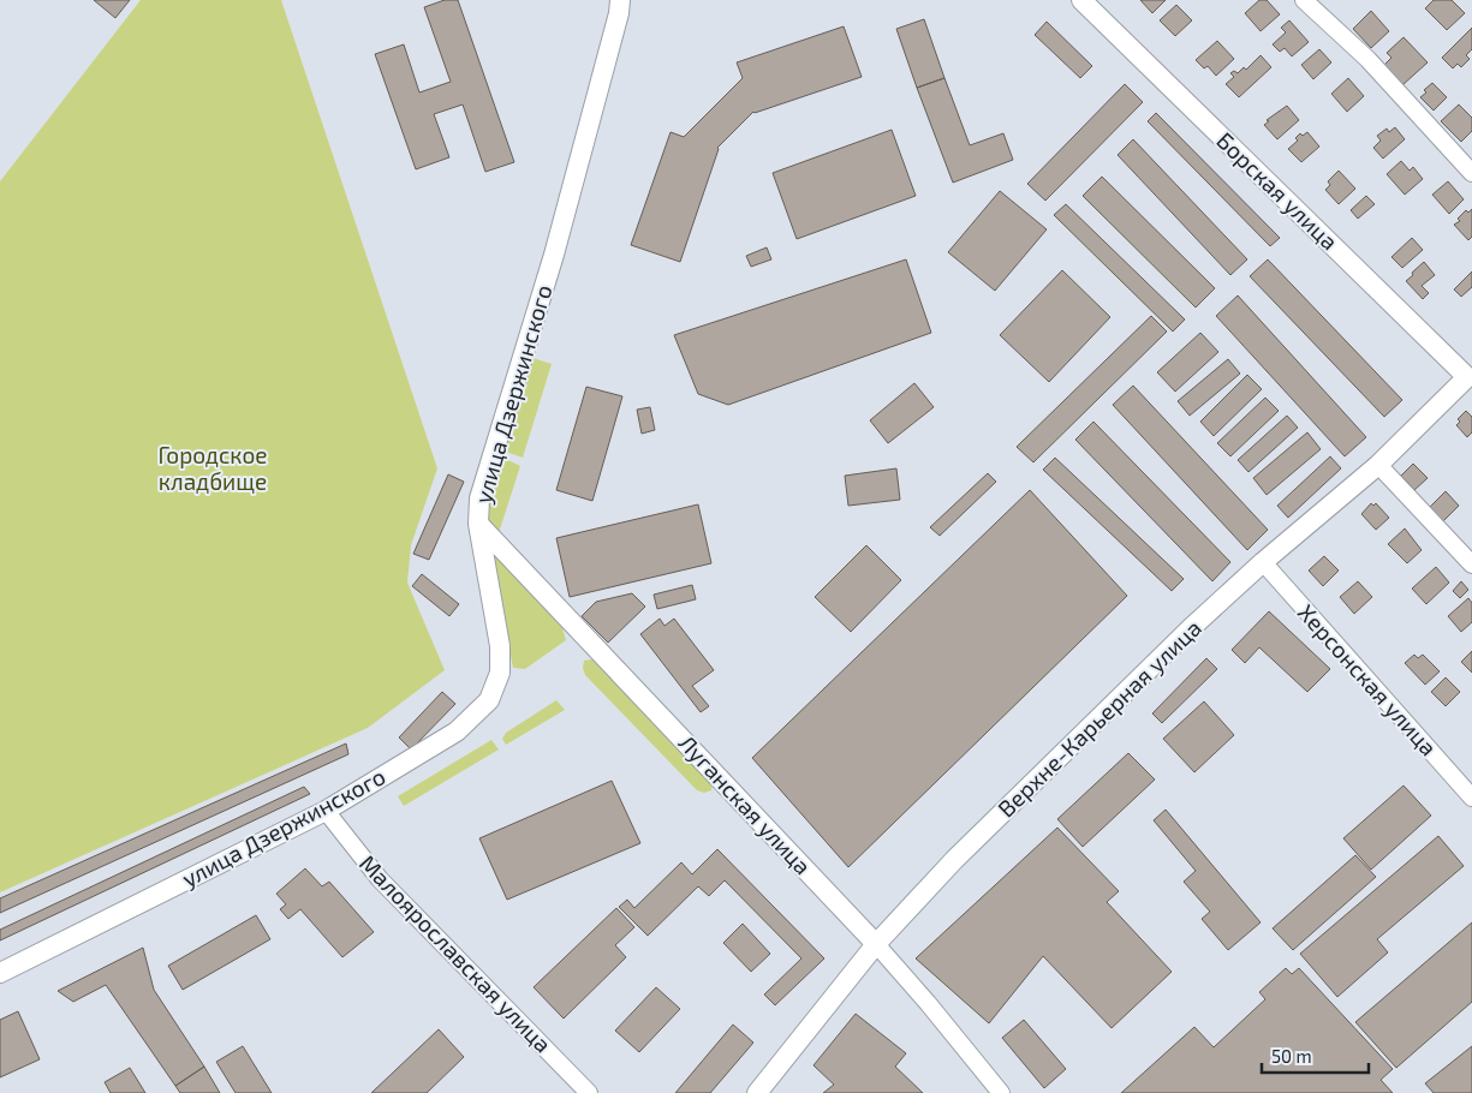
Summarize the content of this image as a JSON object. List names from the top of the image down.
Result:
{
  "streets": {
    "street": [
      "Борская улица",
      "улица Дзержинского",
      "Херсонская улица",
      "Верхне-Карьерная улица",
      "Луганская улица",
      "Малоярославская улица"
    ]
  },
  "crossings": [
    ["Борская улица", "Верхне-Карьерная улица"],
    ["улица Дзержинского", "Луганская улица"],
    ["улица Дзержинского", "Малоярославская улица"],
    ["Херсонская улица", "Верхне-Карьерная улица"],
    ["Верхне-Карьерная улица", "Луганская улица"]
  ],
  "parks": ["Городское кладбище"],
  "scale_bar": "50 m"
}
